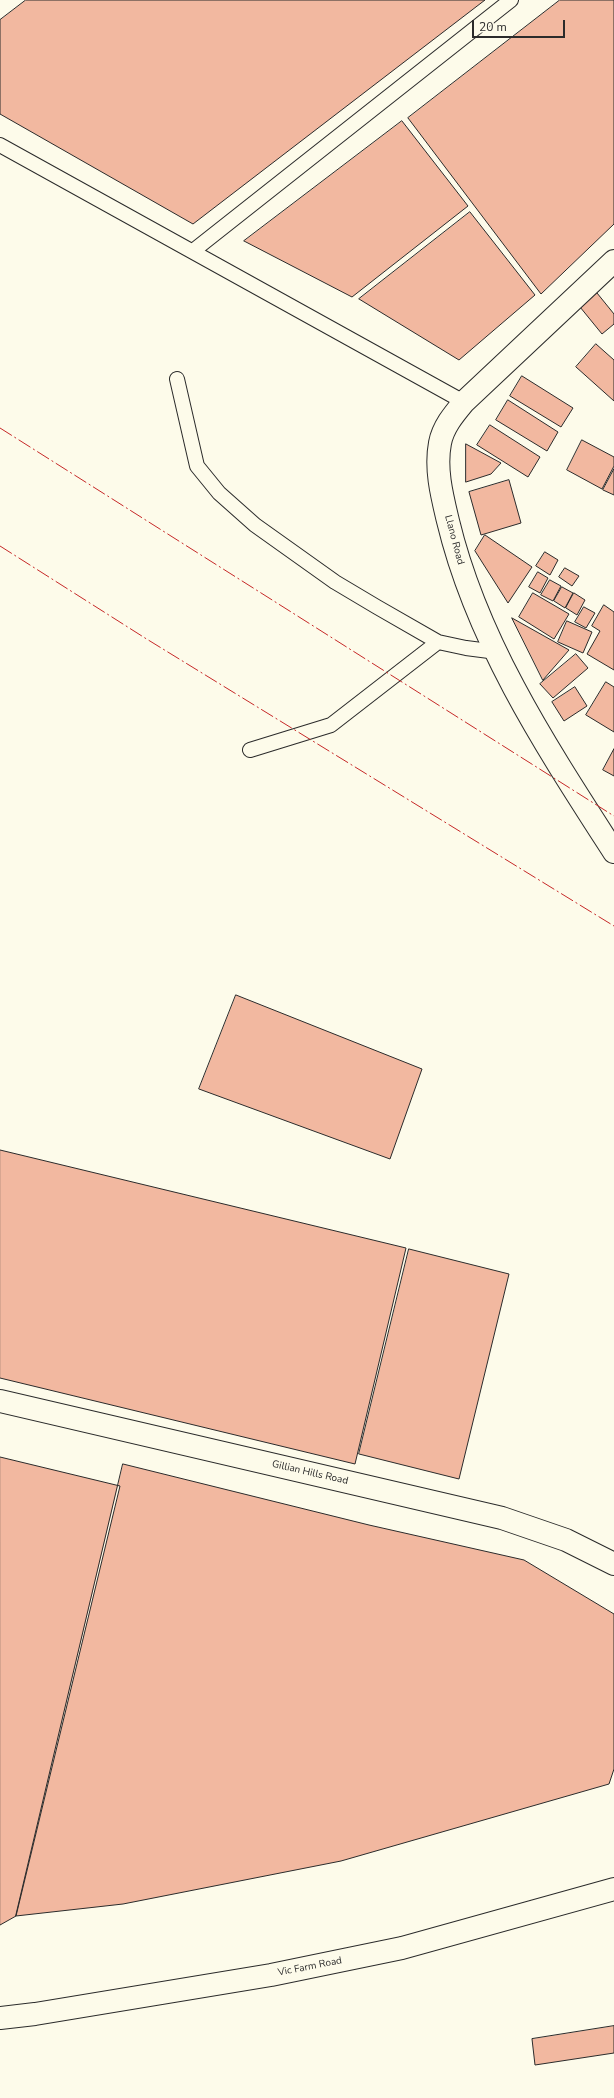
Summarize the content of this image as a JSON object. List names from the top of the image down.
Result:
{
  "streets": {
    "street": ["Llano Road", "Gillian Hills Road", "Vic Farm Road"]
  },
  "scale_bar": "20 m"
}
